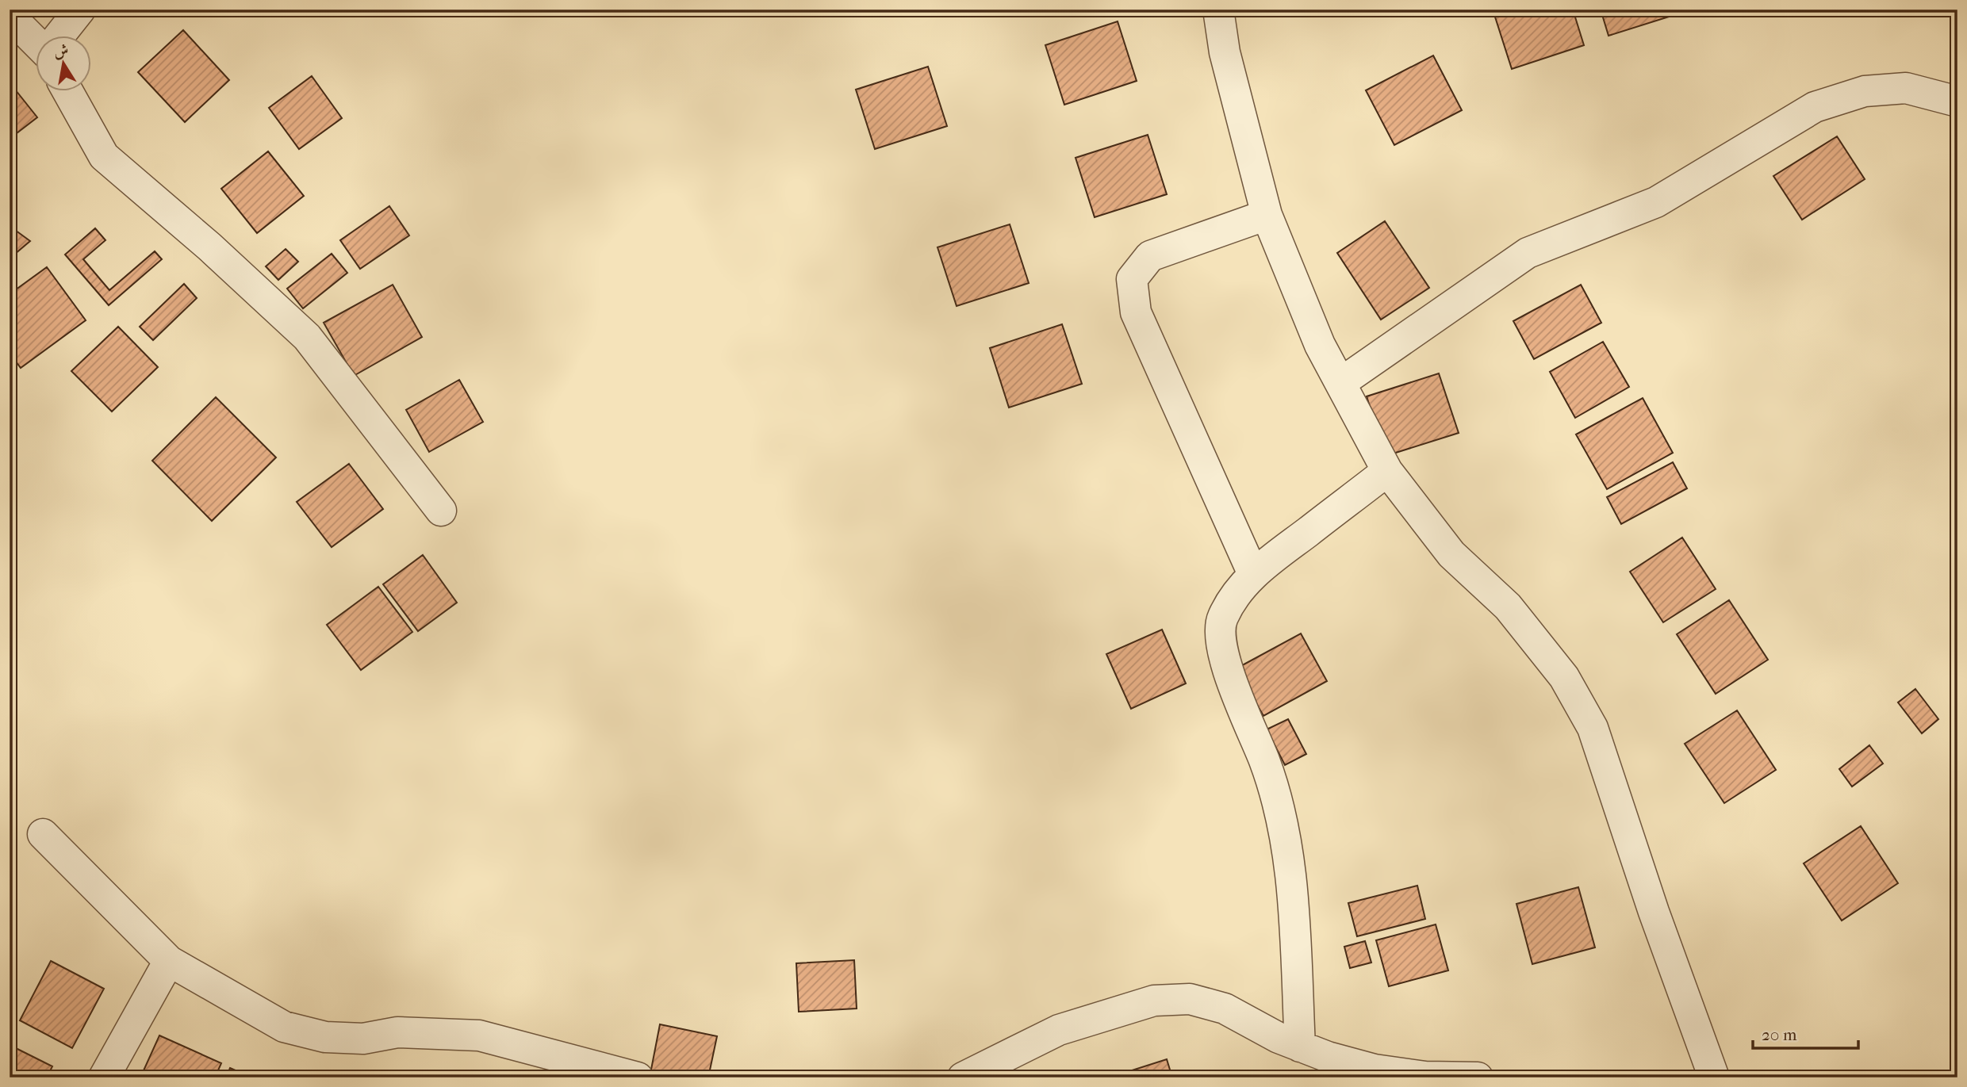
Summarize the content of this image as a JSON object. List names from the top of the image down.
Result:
{
  "scale_bar": "20 m",
  "north": "top"
}
